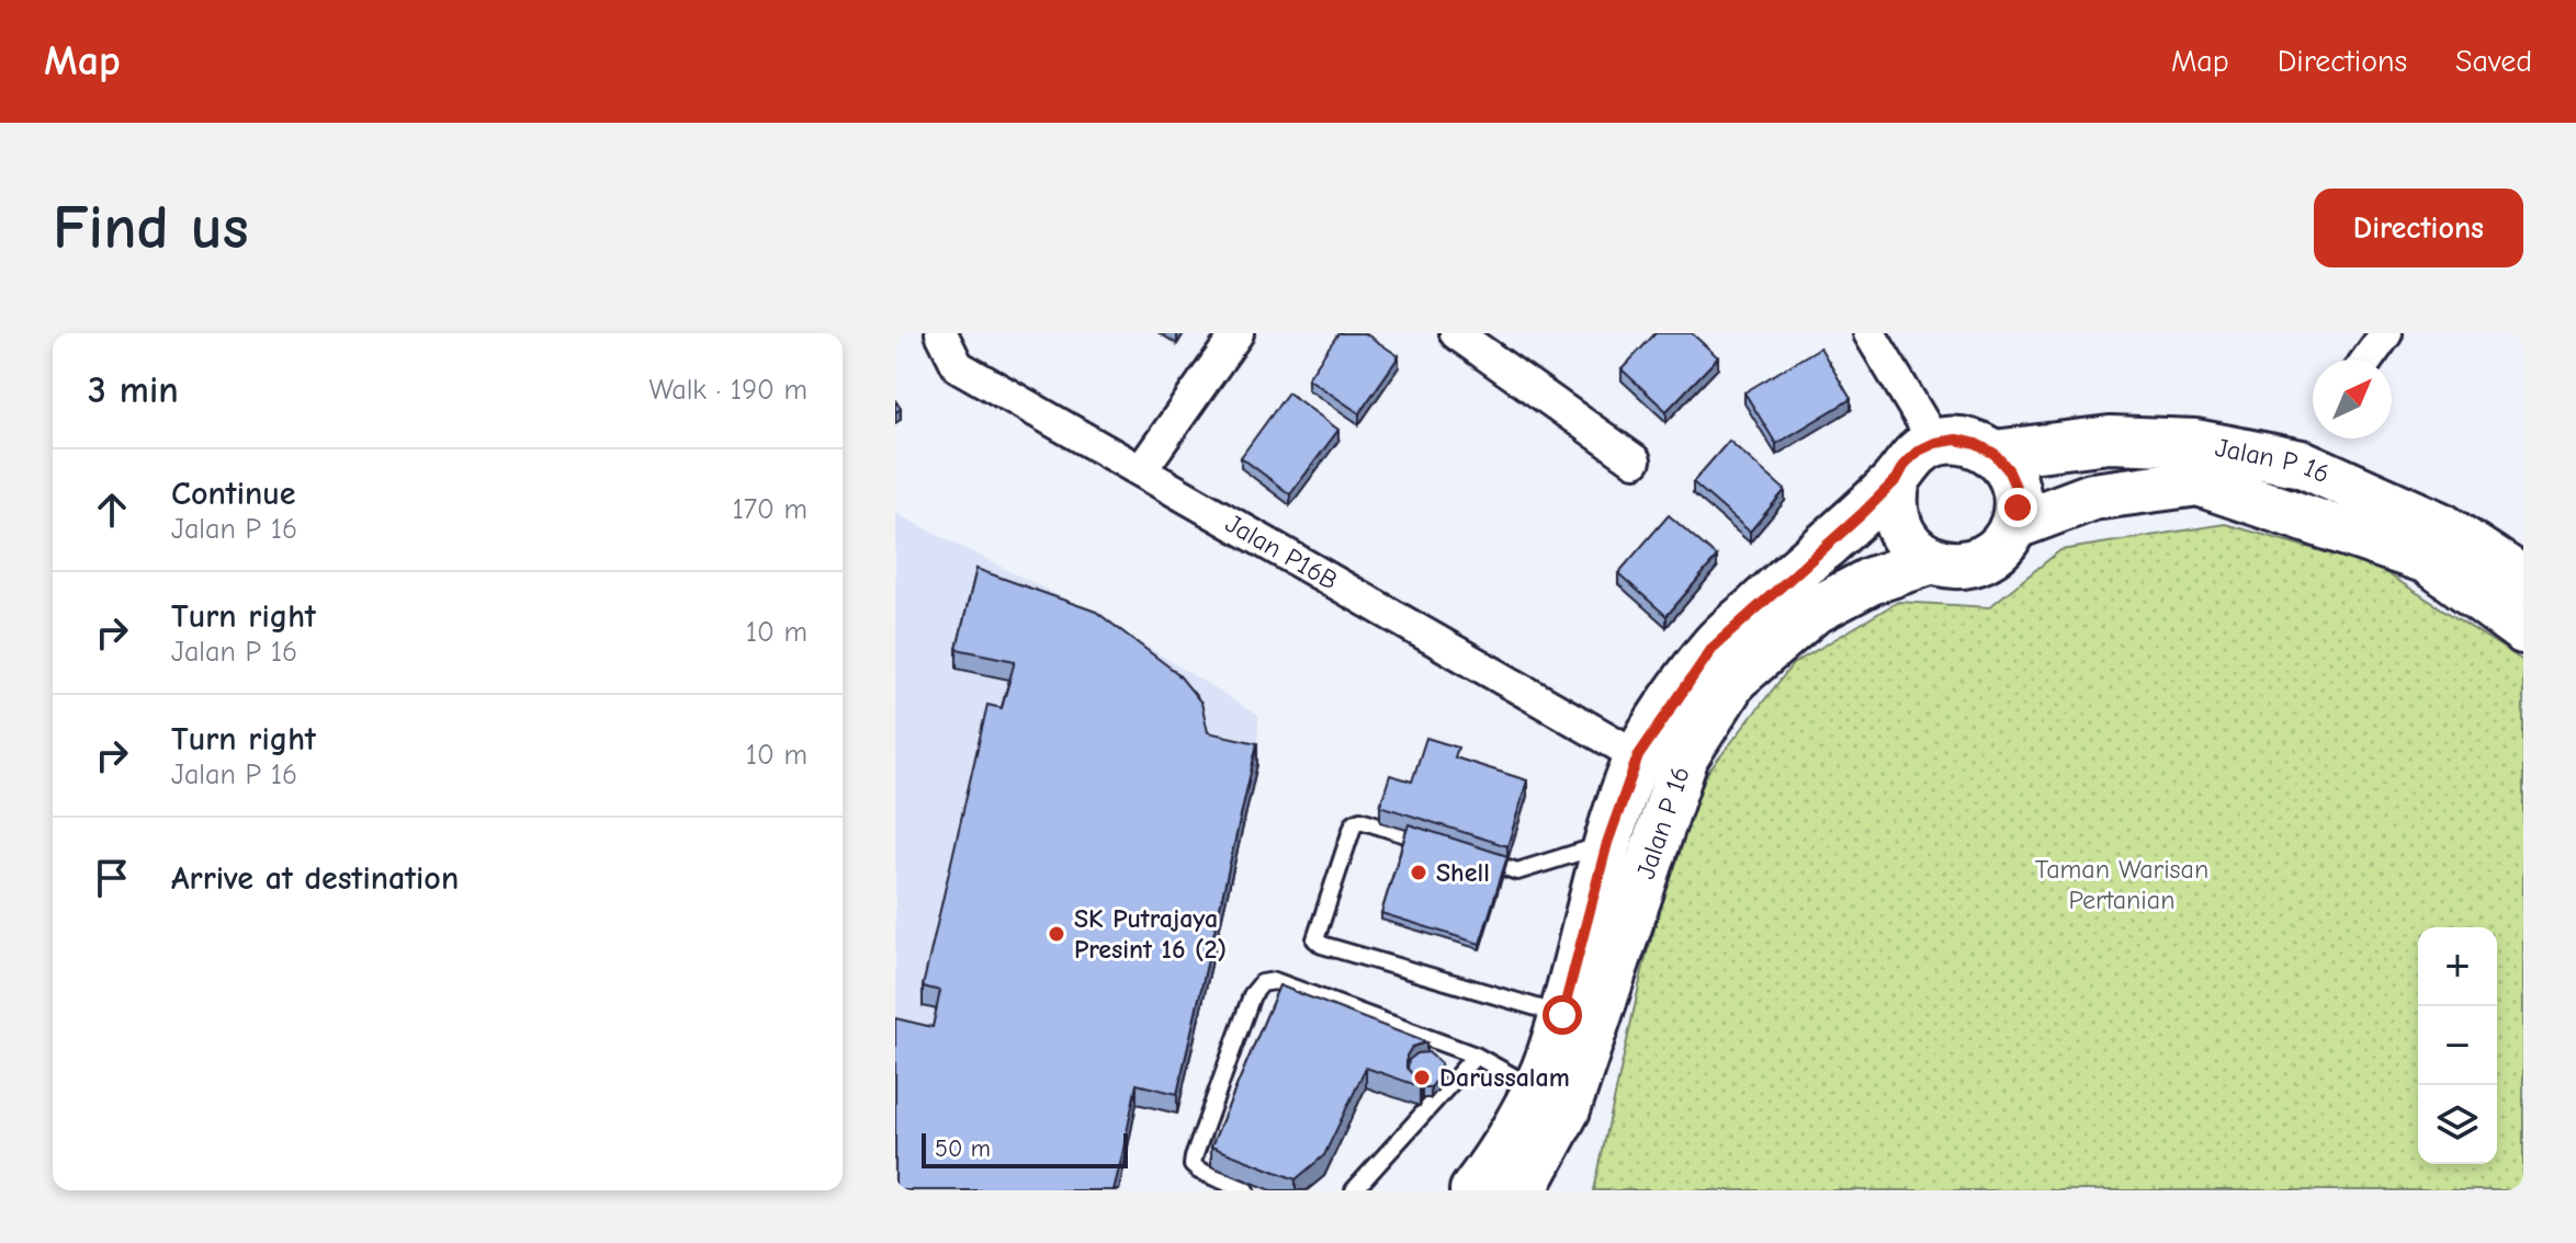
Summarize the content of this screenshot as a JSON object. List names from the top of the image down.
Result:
{
  "streets": {
    "street": ["Jalan P 16", "Jalan P16B"]
  },
  "crossings": [
    ["Jalan P 16", "Jalan P16B"]
  ],
  "parks": ["Taman Warisan Pertanian"],
  "places": ["Shell", "SK Putrajaya Presint 16 (2)", "Darussalam"],
  "scale_bar": "50 m",
  "north": "top right",
  "page": {
    "header": "Map",
    "nav": ["Map", "Directions", "Saved"],
    "buttons": "Directions",
    "title": "Find us",
    "heading": ["3 min", "Walk · 190 m"],
    "list": [
      ["Continue", "Jalan P 16", "170 m"],
      ["Turn right", "Jalan P 16", "10 m"],
      ["Turn right", "Jalan P 16", "10 m"],
      "Arrive at destination"
    ],
    "map_buttons": ["+", "−"],
    "scale": "50 m"
  }
}
